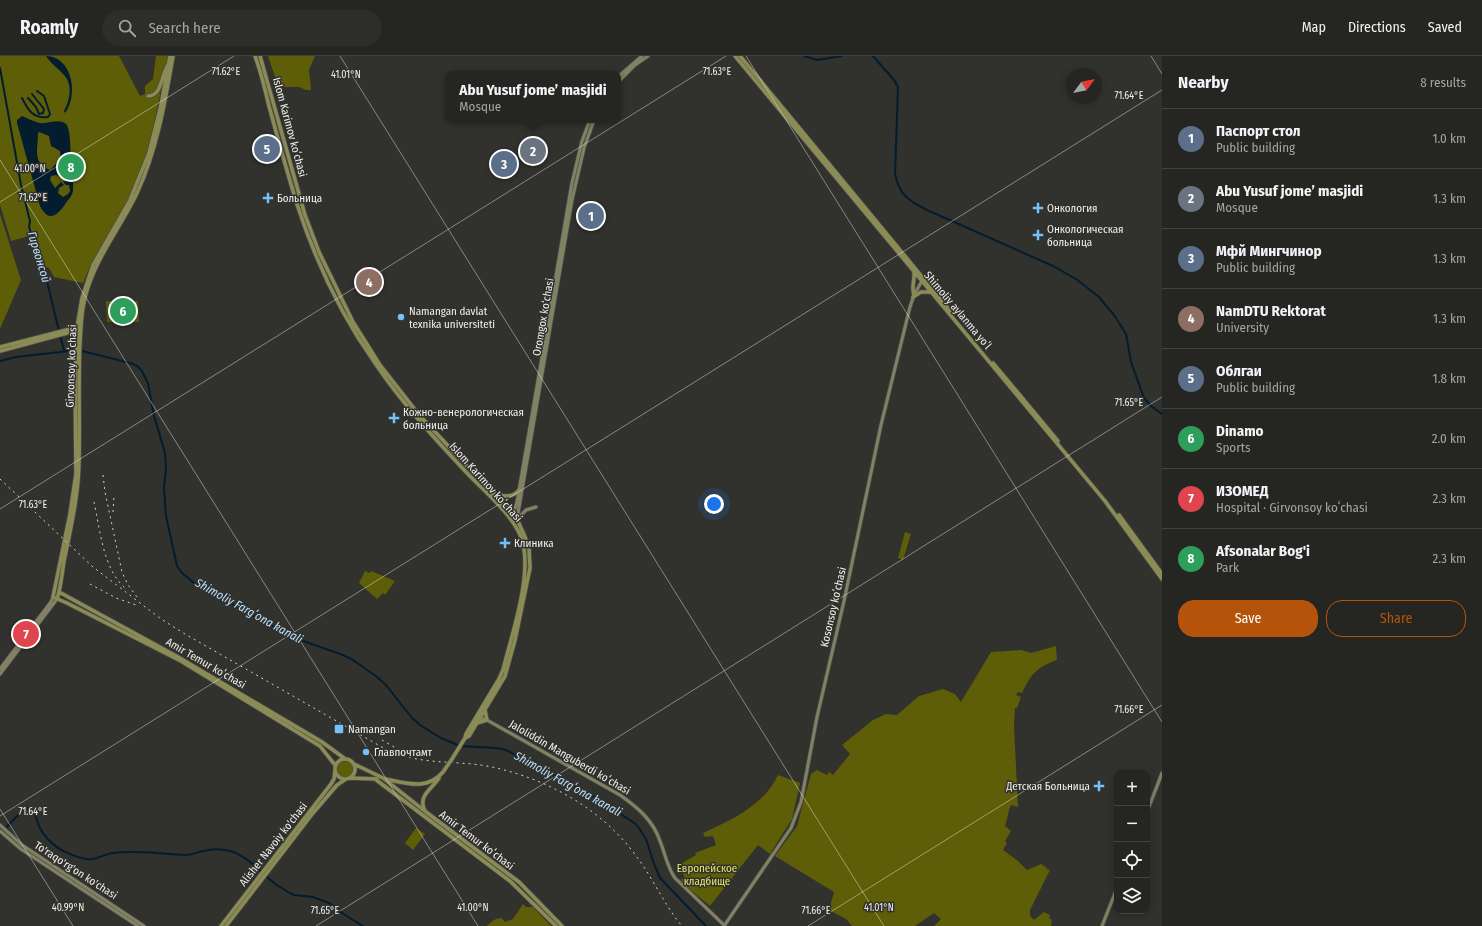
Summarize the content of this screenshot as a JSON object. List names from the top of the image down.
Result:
{
  "streets": {
    "main road": [
      "Islom Karimov koʻchasi",
      "Shimoliy aylanma yoʻl",
      "Oromgox ko‘chasi",
      "Girvonsoy koʻchasi",
      "Kosonsoy koʻchasi",
      "Amir Temur koʻchasi",
      "Jaloliddin Manguberdi koʻchasi",
      "Alisher Navoiy ko'chasi",
      "To'raqo'rg'on ko'chasi"
    ]
  },
  "crossings": [
    ["Islom Karimov koʻchasi", "Oromgox ko‘chasi"],
    ["Islom Karimov koʻchasi", "Amir Temur koʻchasi"],
    ["Islom Karimov koʻchasi", "Jaloliddin Manguberdi koʻchasi"],
    ["Shimoliy aylanma yoʻl", "Kosonsoy koʻchasi"],
    ["Girvonsoy koʻchasi", "Amir Temur koʻchasi"],
    ["Kosonsoy koʻchasi", "Jaloliddin Manguberdi koʻchasi"],
    ["Amir Temur koʻchasi", "Alisher Navoiy ko'chasi"]
  ],
  "water": ["Гирвонсой", "Shimoliy Fargʻona kanali"],
  "parks": ["Европейское кладбище"],
  "places": {
    "health": [
      "Больница",
      "Онкология",
      "Онкологическая больница",
      "Кожно-венерологическая больница",
      "Клиника",
      "Детская Больница"
    ],
    "other": ["Namangan davlat texnika universiteti", "Главпочтамт"],
    "transit": ["Namangan"]
  },
  "north": "top right",
  "page": {
    "header": "Roamly",
    "search": "Search here",
    "nav": ["Map", "Directions", "Saved"],
    "heading": ["Nearby", "8 results"],
    "popup": ["Abu Yusuf jome’ masjidi", "Mosque"],
    "list": [
      {
        "mark": "1",
        "name": "Паспорт стол",
        "note": "Public building",
        "value": "1.0 km"
      },
      {
        "mark": "2",
        "name": "Abu Yusuf jome’ masjidi",
        "note": "Mosque",
        "value": "1.3 km"
      },
      {
        "mark": "3",
        "name": "Мфй Мингчинор",
        "note": "Public building",
        "value": "1.3 km"
      },
      {
        "mark": "4",
        "name": "NamDTU Rektorat",
        "note": "University",
        "value": "1.3 km"
      },
      {
        "mark": "5",
        "name": "Облгаи",
        "note": "Public building",
        "value": "1.8 km"
      },
      {
        "mark": "6",
        "name": "Dinamo",
        "note": "Sports",
        "value": "2.0 km"
      },
      {
        "mark": "7",
        "name": "ИЗОМЕД",
        "note": "Hospital · Girvonsoy koʻchasi",
        "value": "2.3 km"
      },
      {
        "mark": "8",
        "name": "Afsonalar Bog'i",
        "note": "Park",
        "value": "2.3 km"
      }
    ],
    "pins": [
      "5",
      "2",
      "3",
      "8",
      "1",
      "4",
      "6",
      "7"
    ],
    "buttons": ["Save", "Share"],
    "map_buttons": ["+", "−"]
  },
  "coordinates": [
    "71.62°E",
    "71.63°E",
    "41.01°N",
    "71.64°E",
    "41.00°N",
    "71.65°E",
    "71.66°E",
    "40.99°N"
  ]
}
